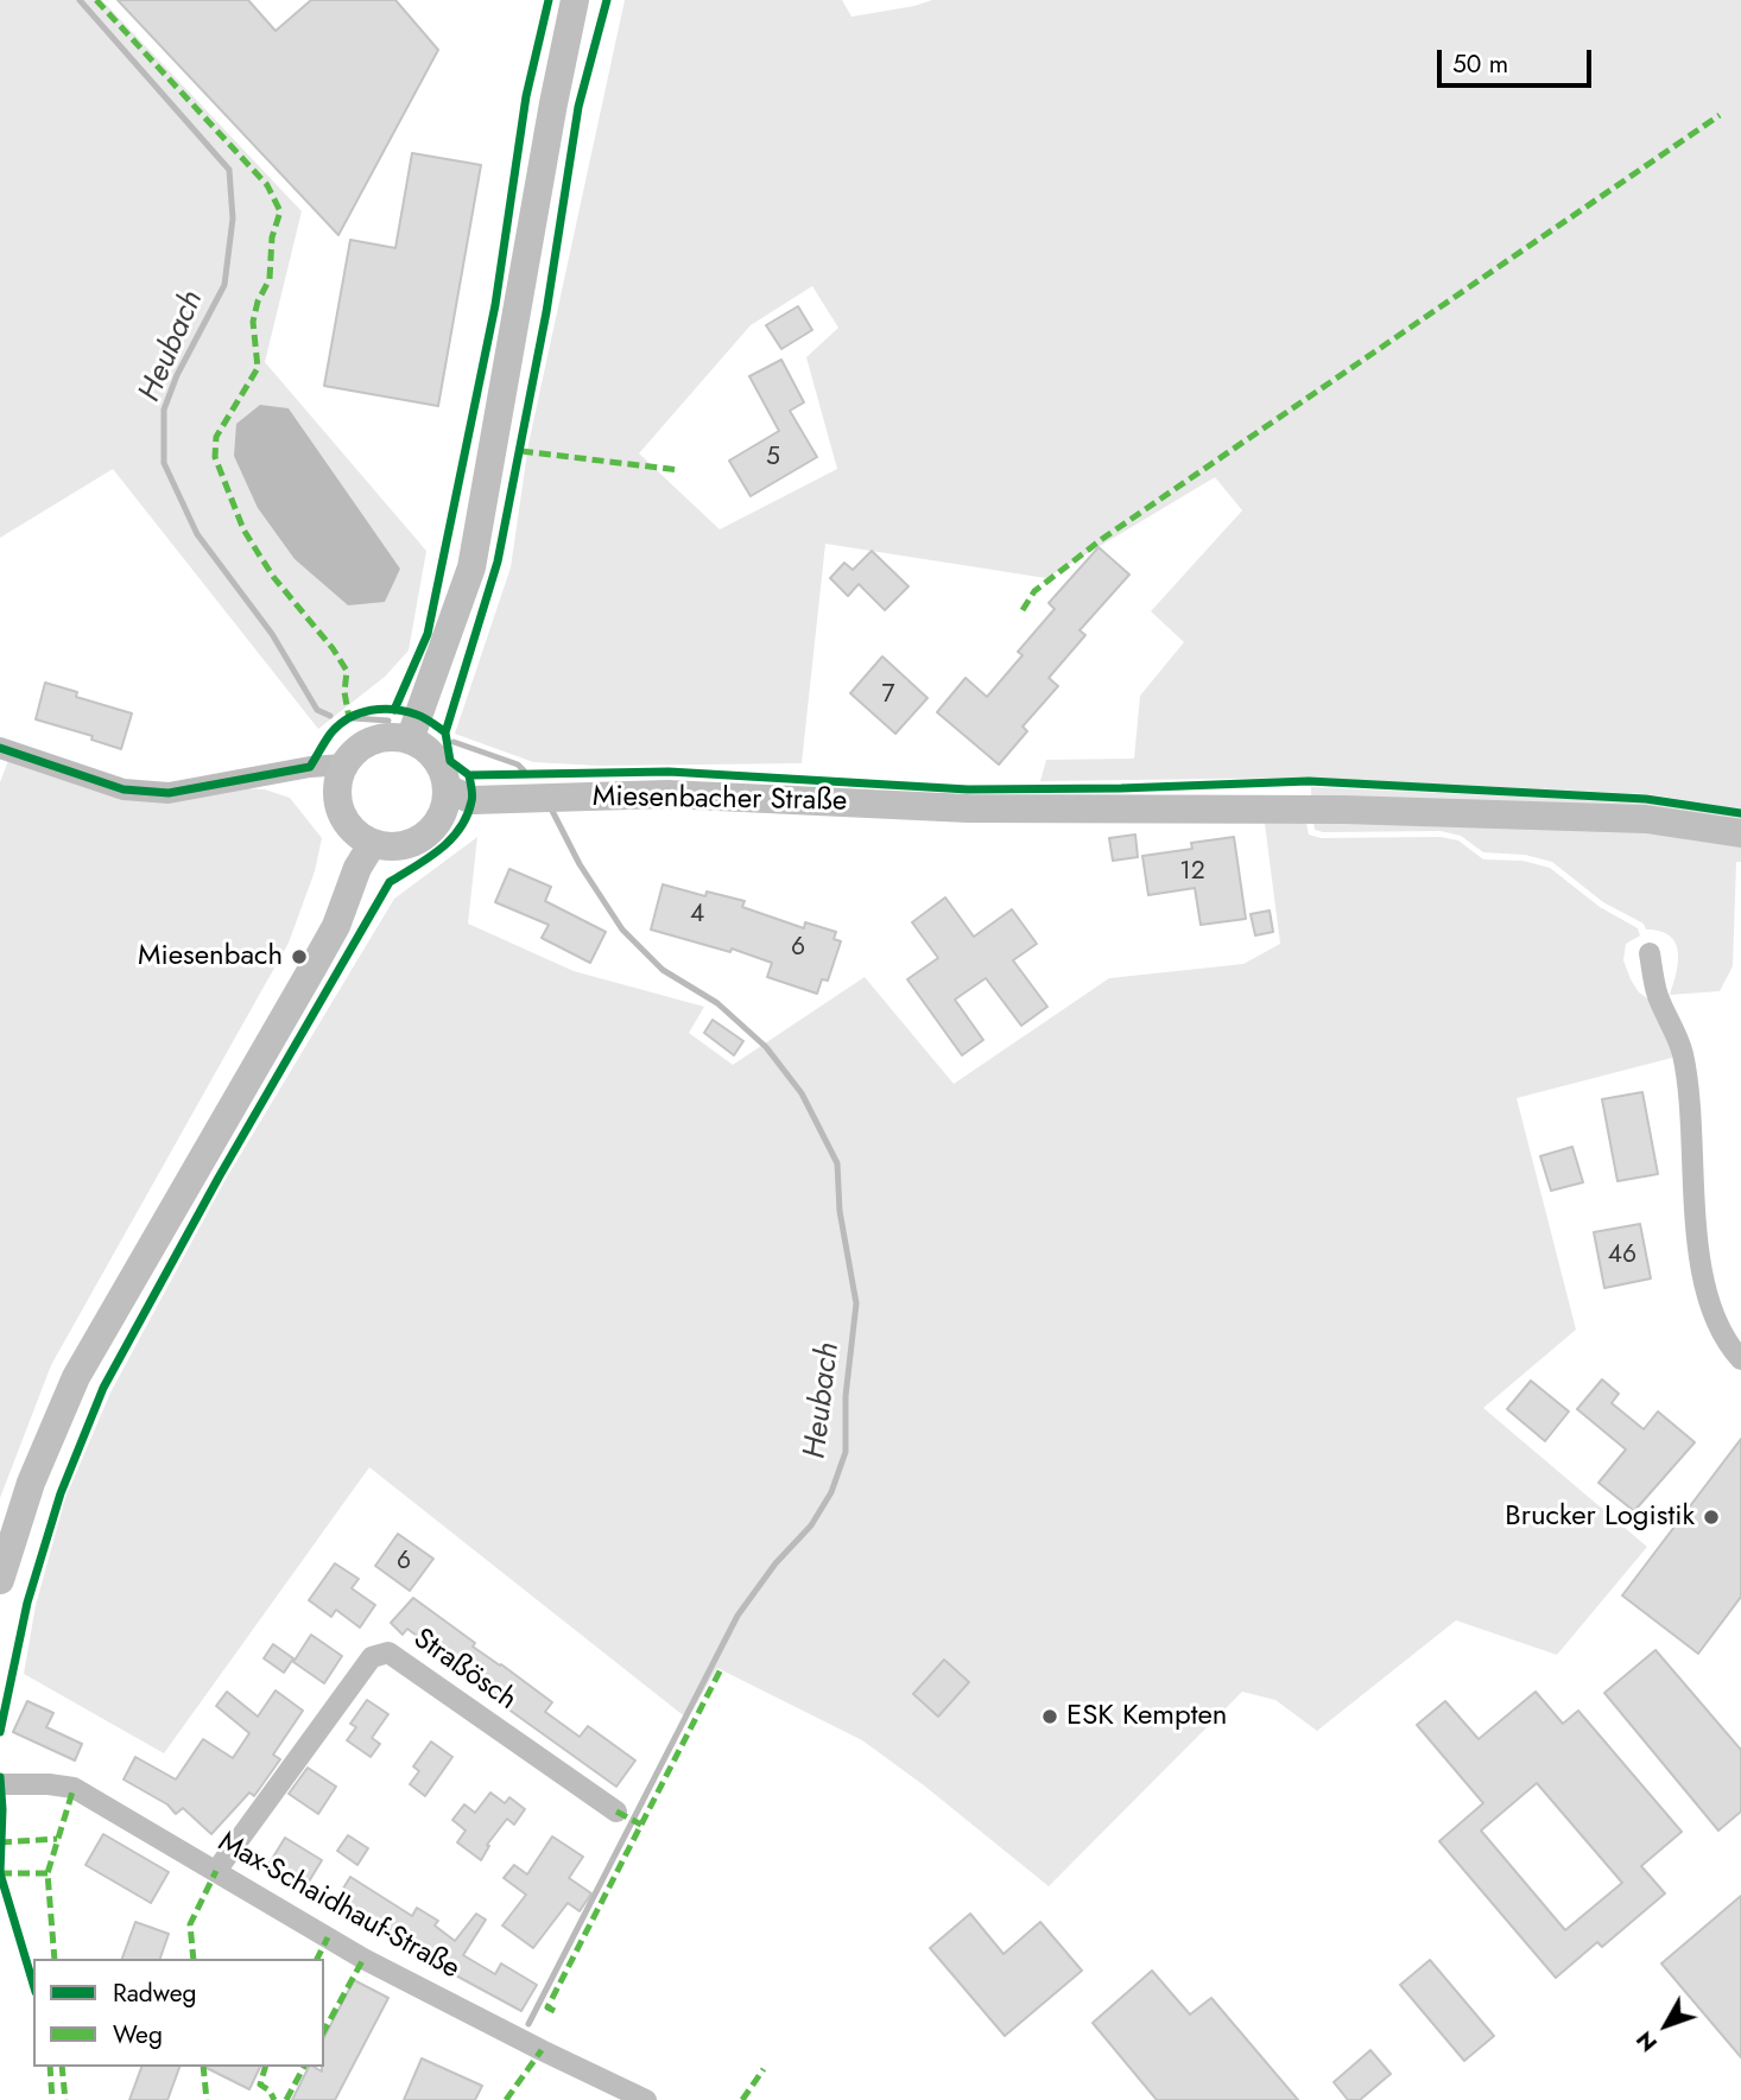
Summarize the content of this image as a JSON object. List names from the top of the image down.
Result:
{
  "streets": {
    "main road": ["Miesenbacher Straße"],
    "street": ["Straßösch", "Max-Schaidhauf-Straße"]
  },
  "crossings": [
    ["Straßösch", "Max-Schaidhauf-Straße"]
  ],
  "water": ["Heubach"],
  "places": ["Miesenbach", "Brucker Logistik", "ESK Kempten"],
  "house_numbers": [
    "5",
    "7",
    "12",
    "4",
    "6",
    "46",
    "6"
  ],
  "legend": ["Radweg", "Weg"],
  "scale_bar": "50 m",
  "north": "bottom left"
}
